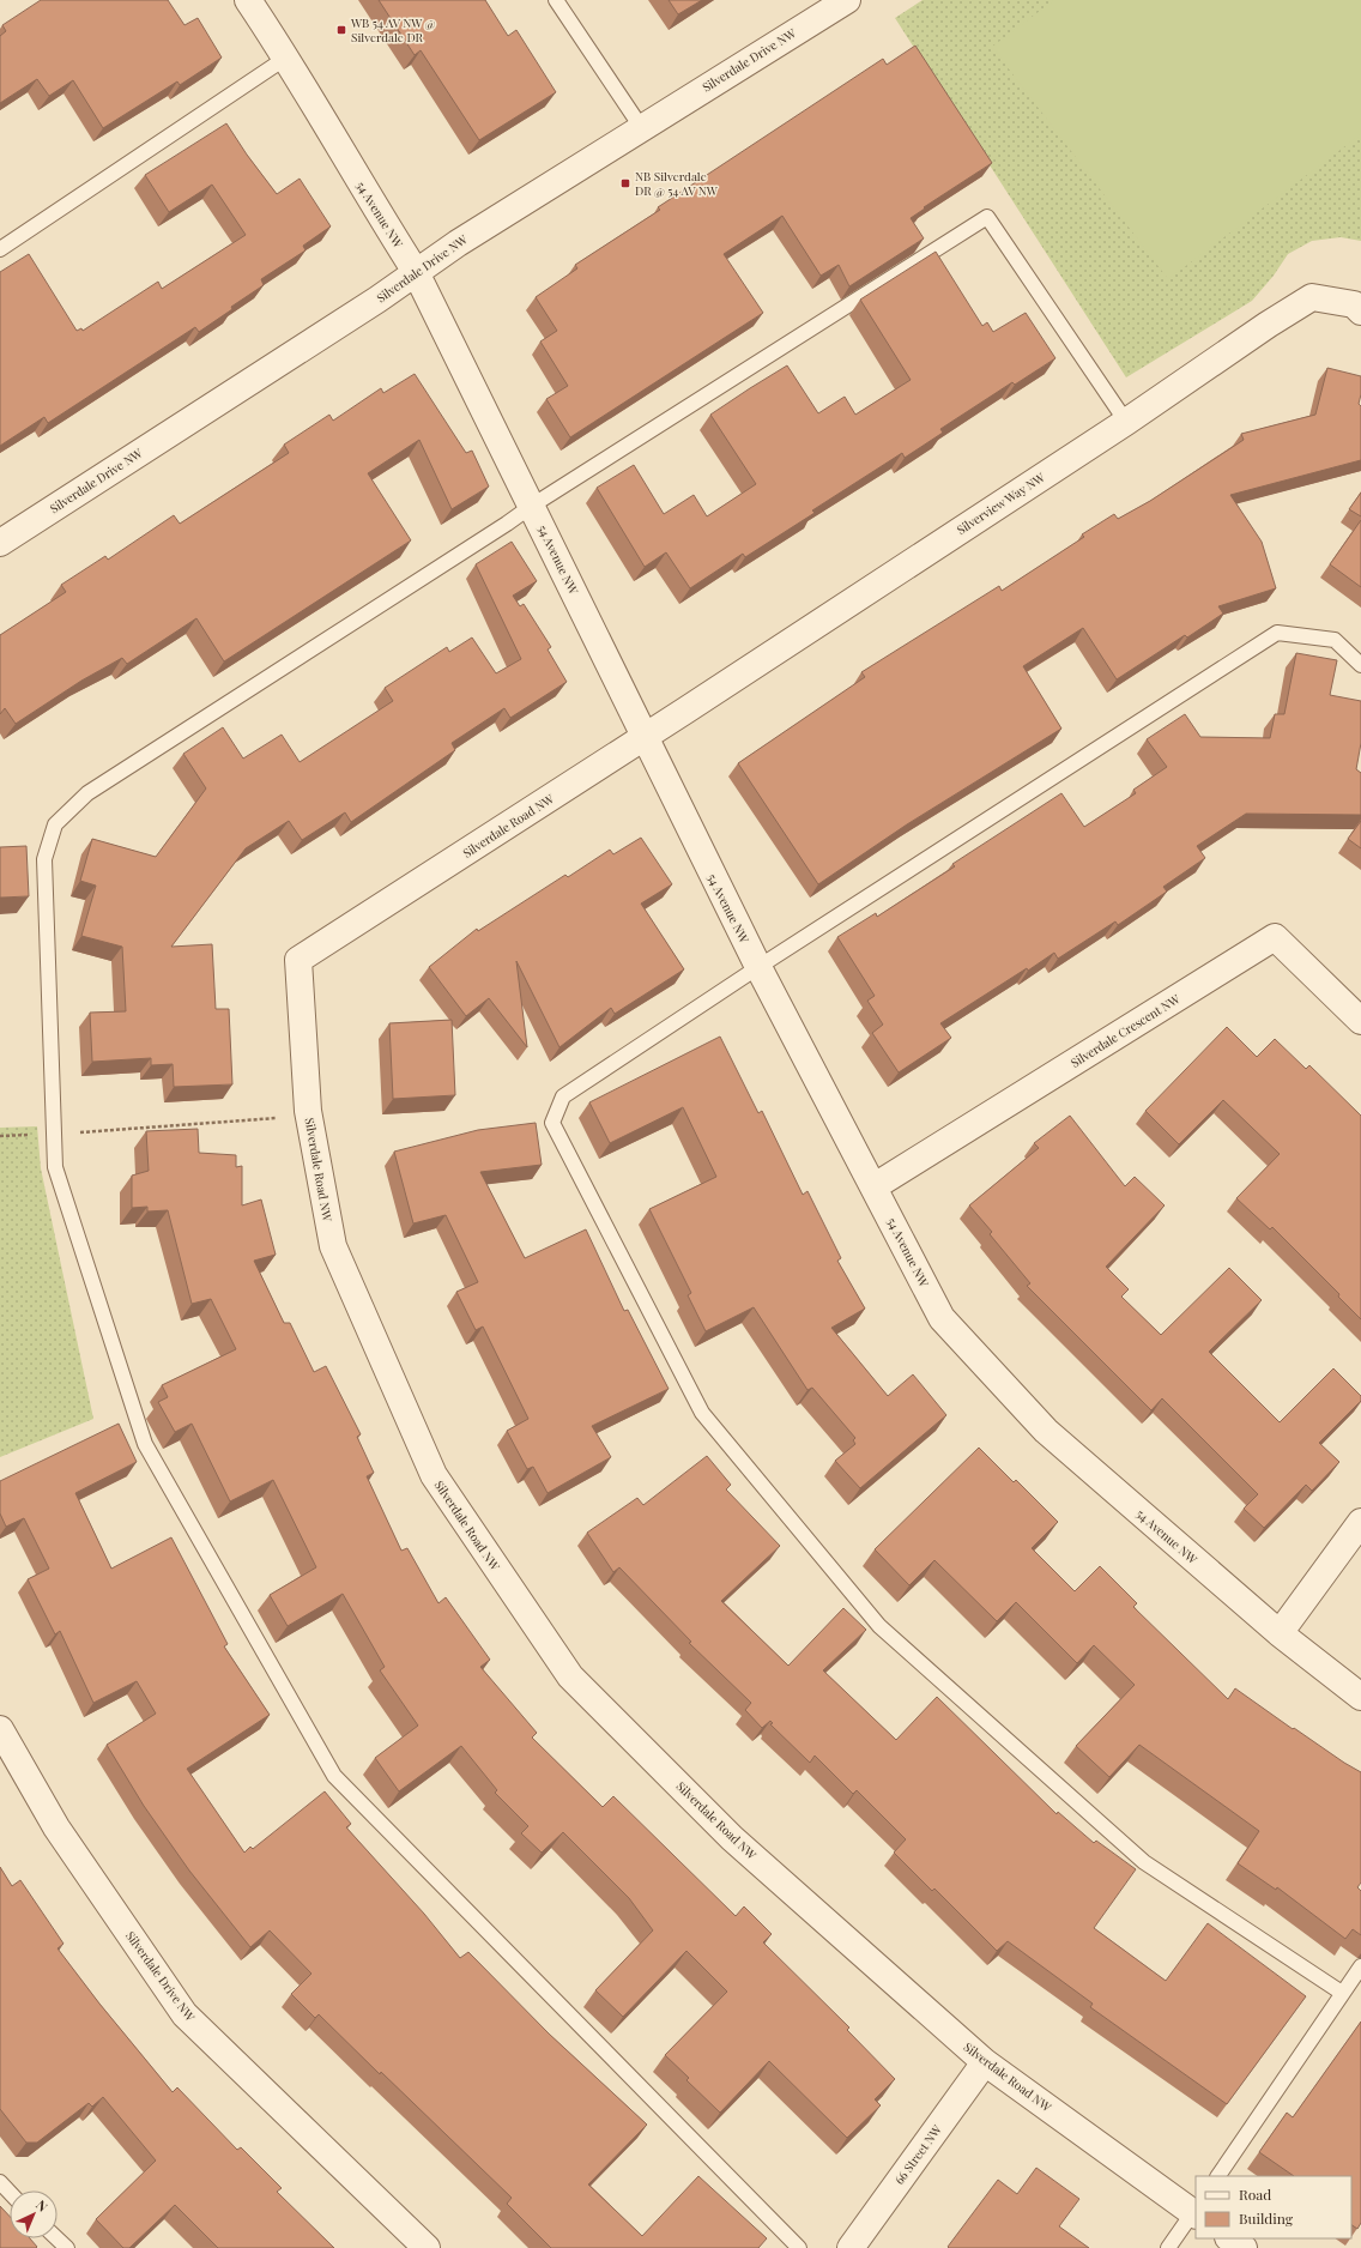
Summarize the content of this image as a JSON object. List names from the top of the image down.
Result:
{
  "streets": {
    "street": [
      "Silverdale Drive NW",
      "54 Avenue NW",
      "Silverview Way NW",
      "Silverdale Road NW",
      "Silverdale Crescent NW",
      "66 Street NW"
    ]
  },
  "crossings": [
    ["Silverdale Drive NW", "54 Avenue NW"],
    ["54 Avenue NW", "Silverview Way NW"],
    ["54 Avenue NW", "Silverdale Road NW"],
    ["54 Avenue NW", "Silverdale Crescent NW"],
    ["Silverview Way NW", "Silverdale Road NW"],
    ["Silverdale Road NW", "66 Street NW"]
  ],
  "places": {
    "transit": ["WB 54 AV NW @ Silverdale DR", "NB Silverdale DR @ 54 AV NW"]
  },
  "legend": ["Road", "Building"],
  "north": "top right"
}
